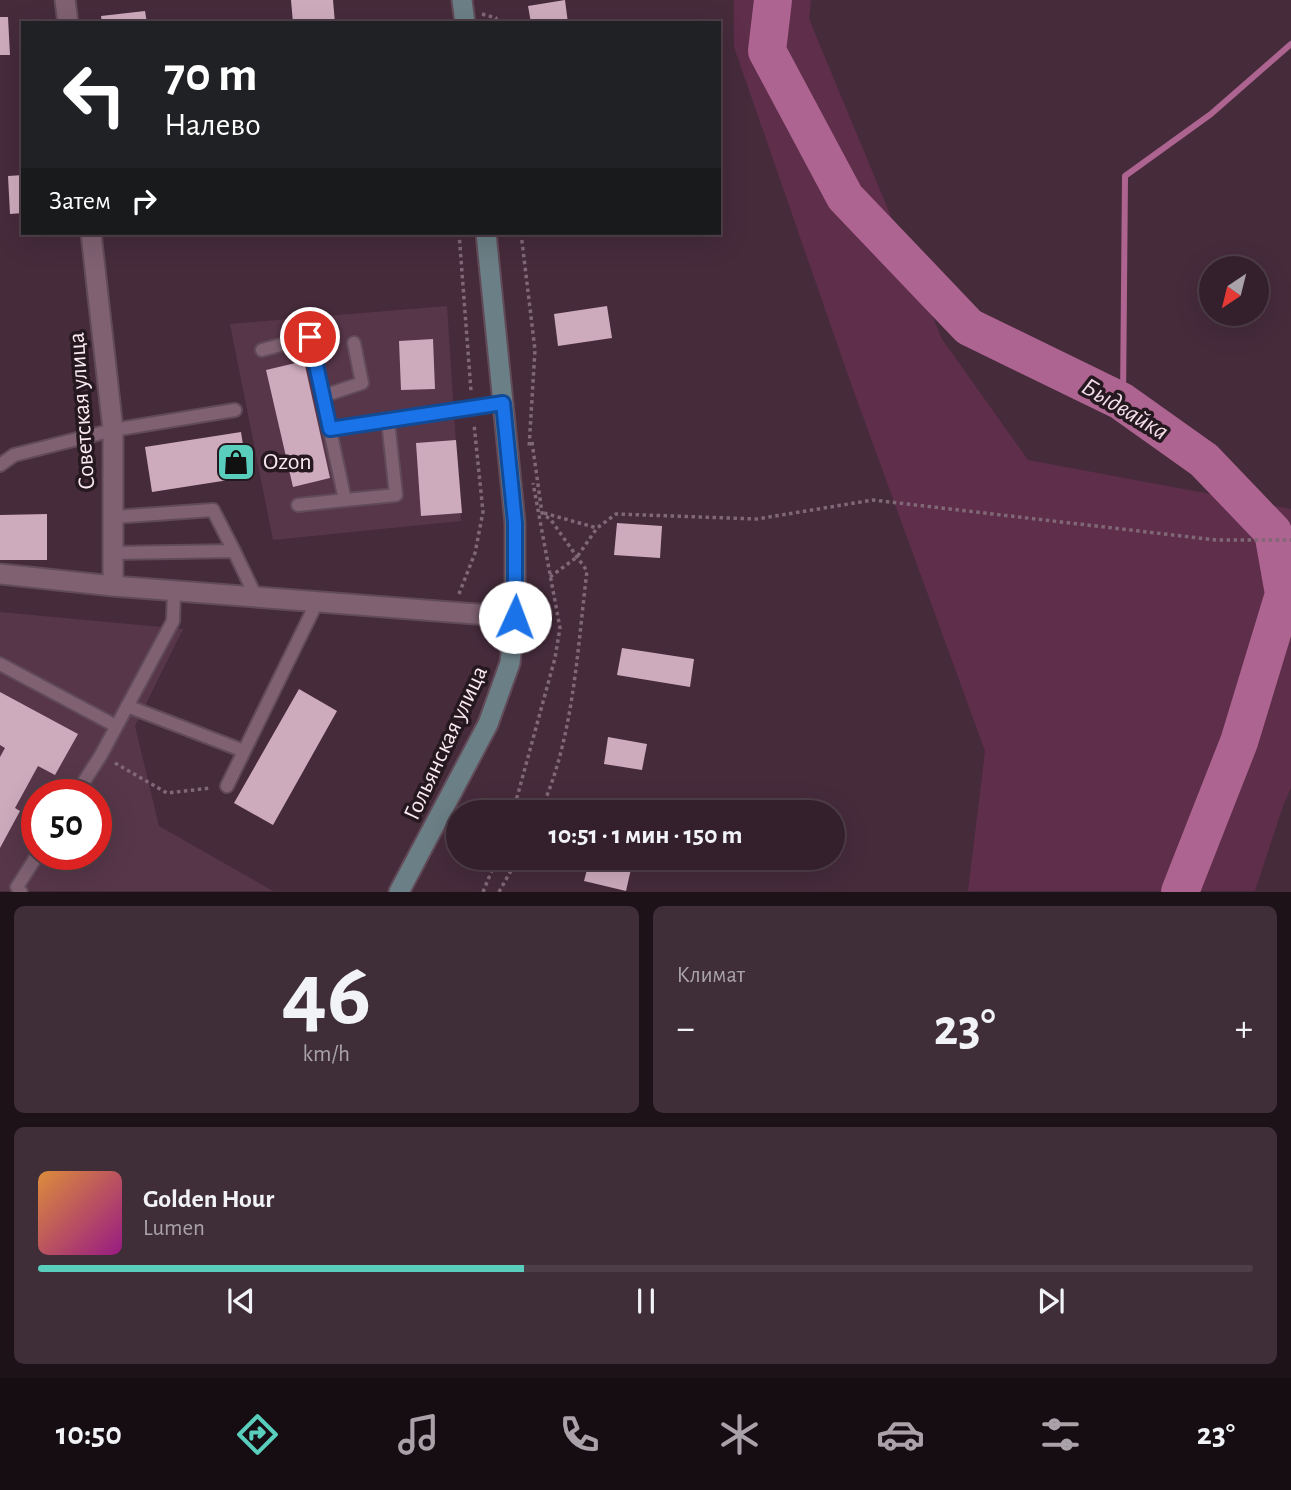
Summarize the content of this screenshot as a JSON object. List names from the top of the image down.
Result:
{
  "streets": {
    "main road": ["Гольянская улица"],
    "street": ["Советская улица"]
  },
  "water": ["Быдвайка"],
  "places": {
    "shop": ["Ozon"]
  },
  "north": "bottom left",
  "page": {
    "turn": ["70 m", "Налево"],
    "then": "Затем",
    "limit": "50",
    "trip": "10:51 · 1 мин · 150 m",
    "tile": [
      ["46", "km/h"],
      "Климат"
    ],
    "heat": ["−", "23°", "+"],
    "song": ["Golden Hour", "Lumen"],
    "tabs": ["10:50", "23°"]
  }
}
